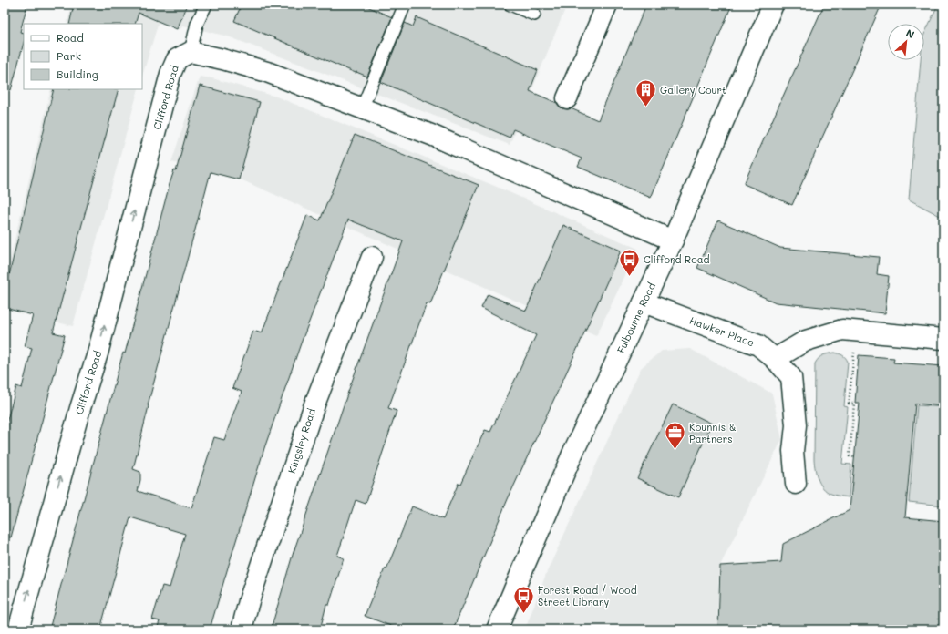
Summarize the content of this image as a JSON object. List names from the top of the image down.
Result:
{
  "streets": {
    "street": [
      "Clifford Road",
      "Fulbourne Road",
      "Hawker Place",
      "Kingsley Road"
    ]
  },
  "crossings": [
    ["Fulbourne Road", "Hawker Place"]
  ],
  "one_way": ["Clifford Road"],
  "places": {
    "building": ["Gallery Court"],
    "bus stop": ["Clifford Road", "Forest Road / Wood Street Library"],
    "office": ["Kounnis & Partners"]
  },
  "legend": ["Road", "Park", "Building"],
  "north": "top right"
}
